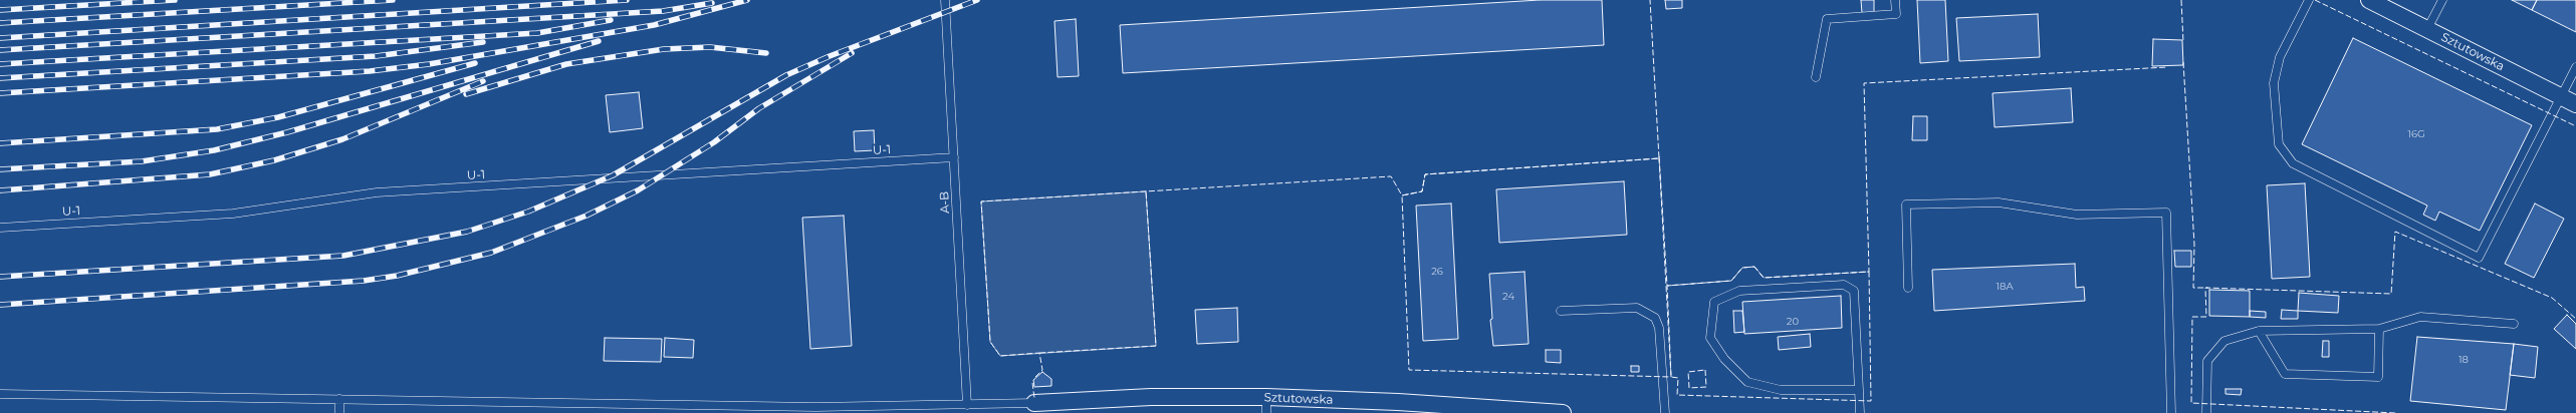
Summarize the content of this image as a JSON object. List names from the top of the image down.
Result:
{
  "streets": {
    "street": ["Sztutowska"],
    "lane": ["U-1", "A-B"]
  },
  "crossings": [
    ["U-1", "A-B"]
  ],
  "house_numbers": [
    "16G",
    "26",
    "18A",
    "24",
    "20",
    "18"
  ]
}
